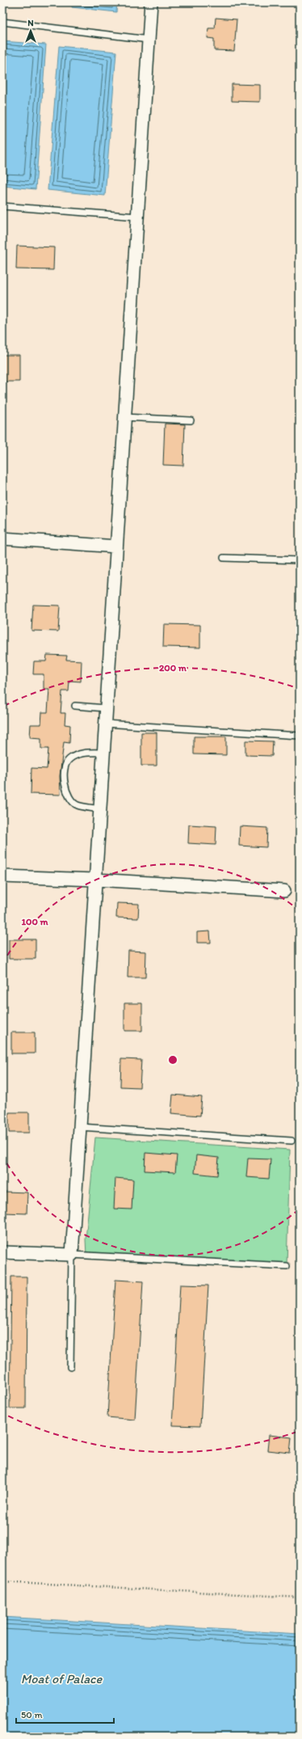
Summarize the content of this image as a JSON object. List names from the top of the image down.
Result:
{
  "water": ["Moat of Palace"],
  "scale_bar": "50 m",
  "north": "top",
  "rings": ["200 m", "100 m"]
}
